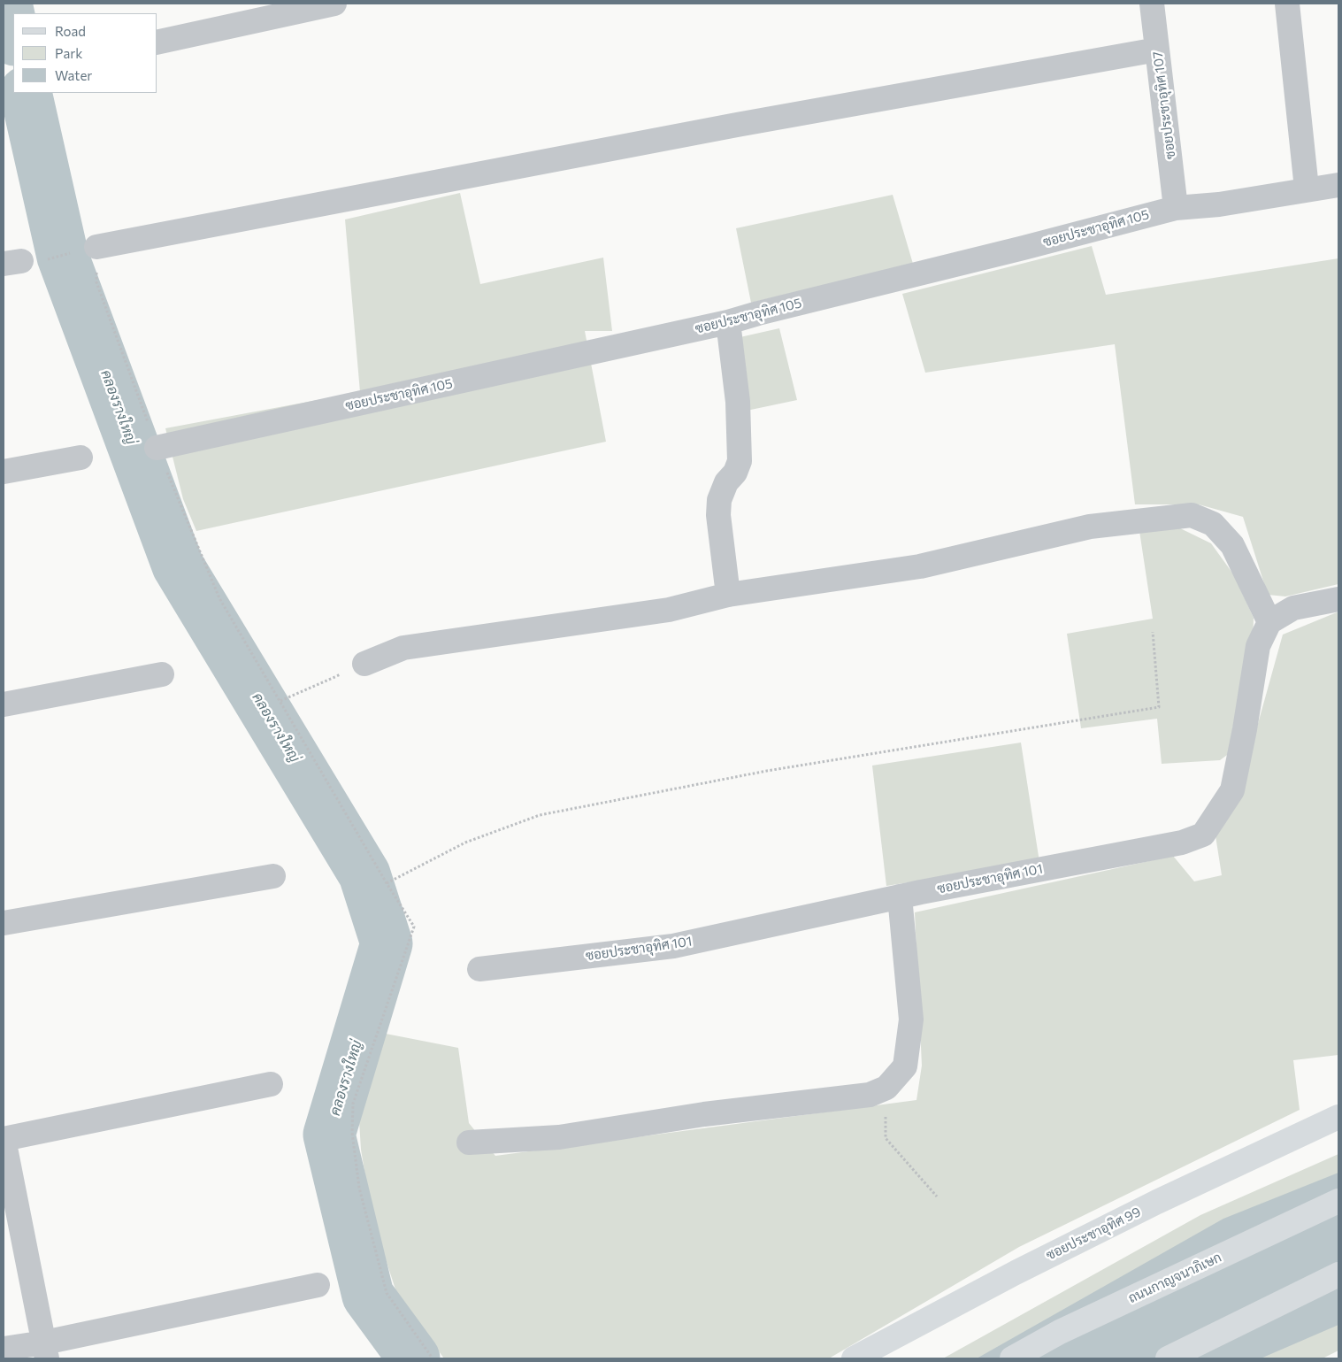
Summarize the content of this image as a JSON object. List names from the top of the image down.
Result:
{
  "streets": {
    "main road": ["ซอยประชาอุทิศ 99", "ถนนกาญจนาภิเษก"],
    "street": ["ซอยประชาอุทิศ 107", "ซอยประชาอุทิศ 105", "ซอยประชาอุทิศ 101"]
  },
  "crossings": [
    ["ซอยประชาอุทิศ 107", "ซอยประชาอุทิศ 105"]
  ],
  "water": ["คลองรางใหญ่"],
  "legend": ["Road", "Park", "Water"]
}
